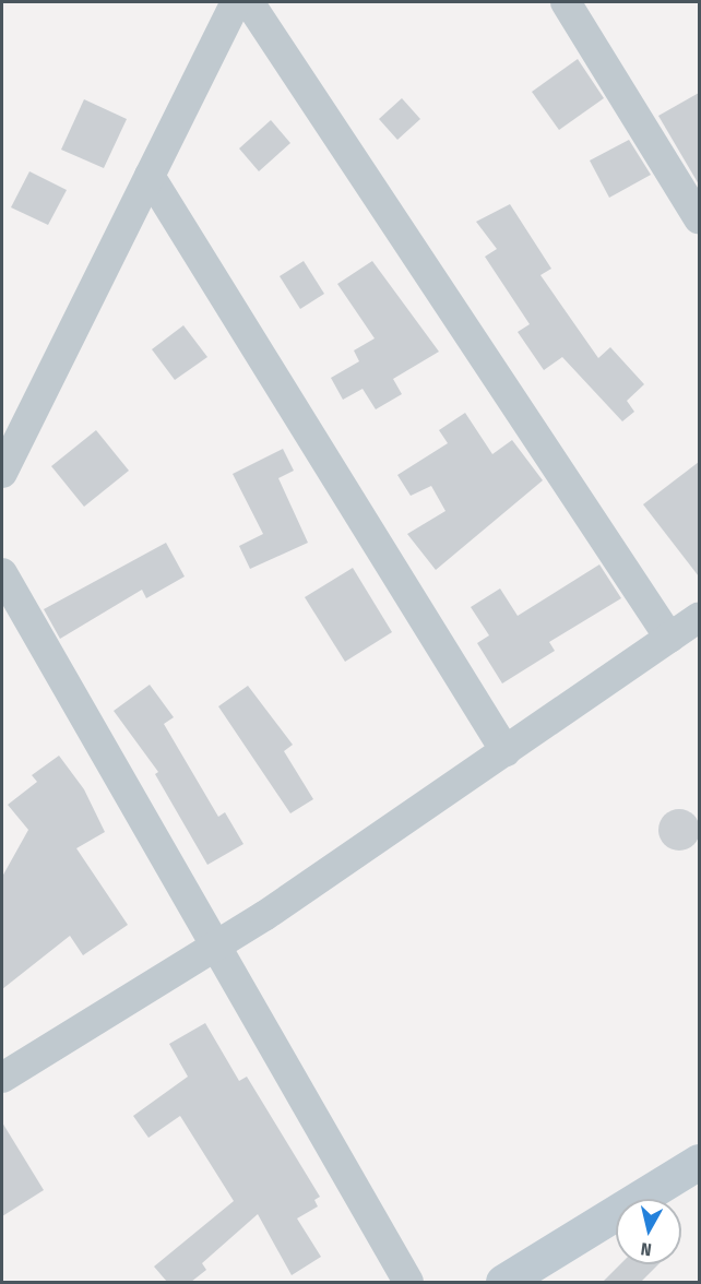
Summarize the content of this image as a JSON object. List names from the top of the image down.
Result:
{
  "north": "bottom"
}
